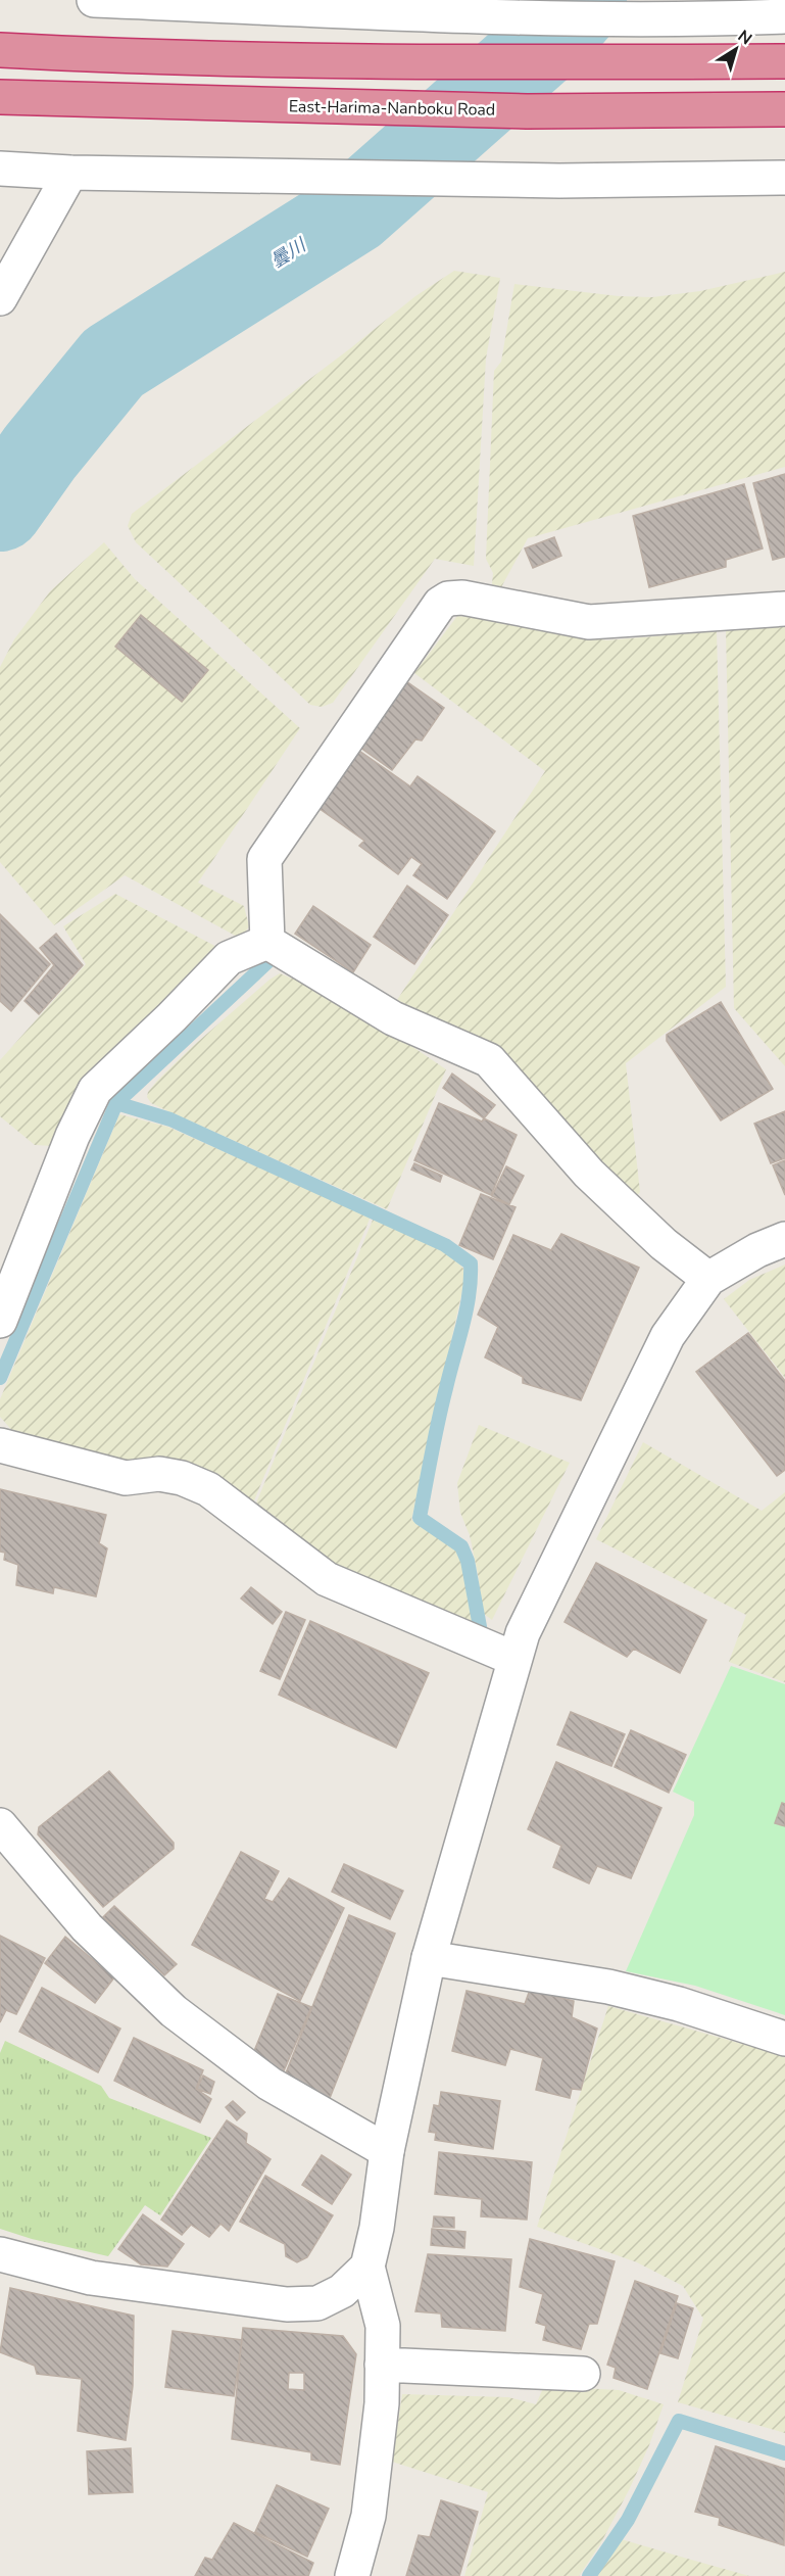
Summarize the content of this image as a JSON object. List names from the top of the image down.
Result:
{
  "streets": {
    "highway": ["East-Harima-Nanboku Road"]
  },
  "water": ["曇川"],
  "north": "top right"
}
